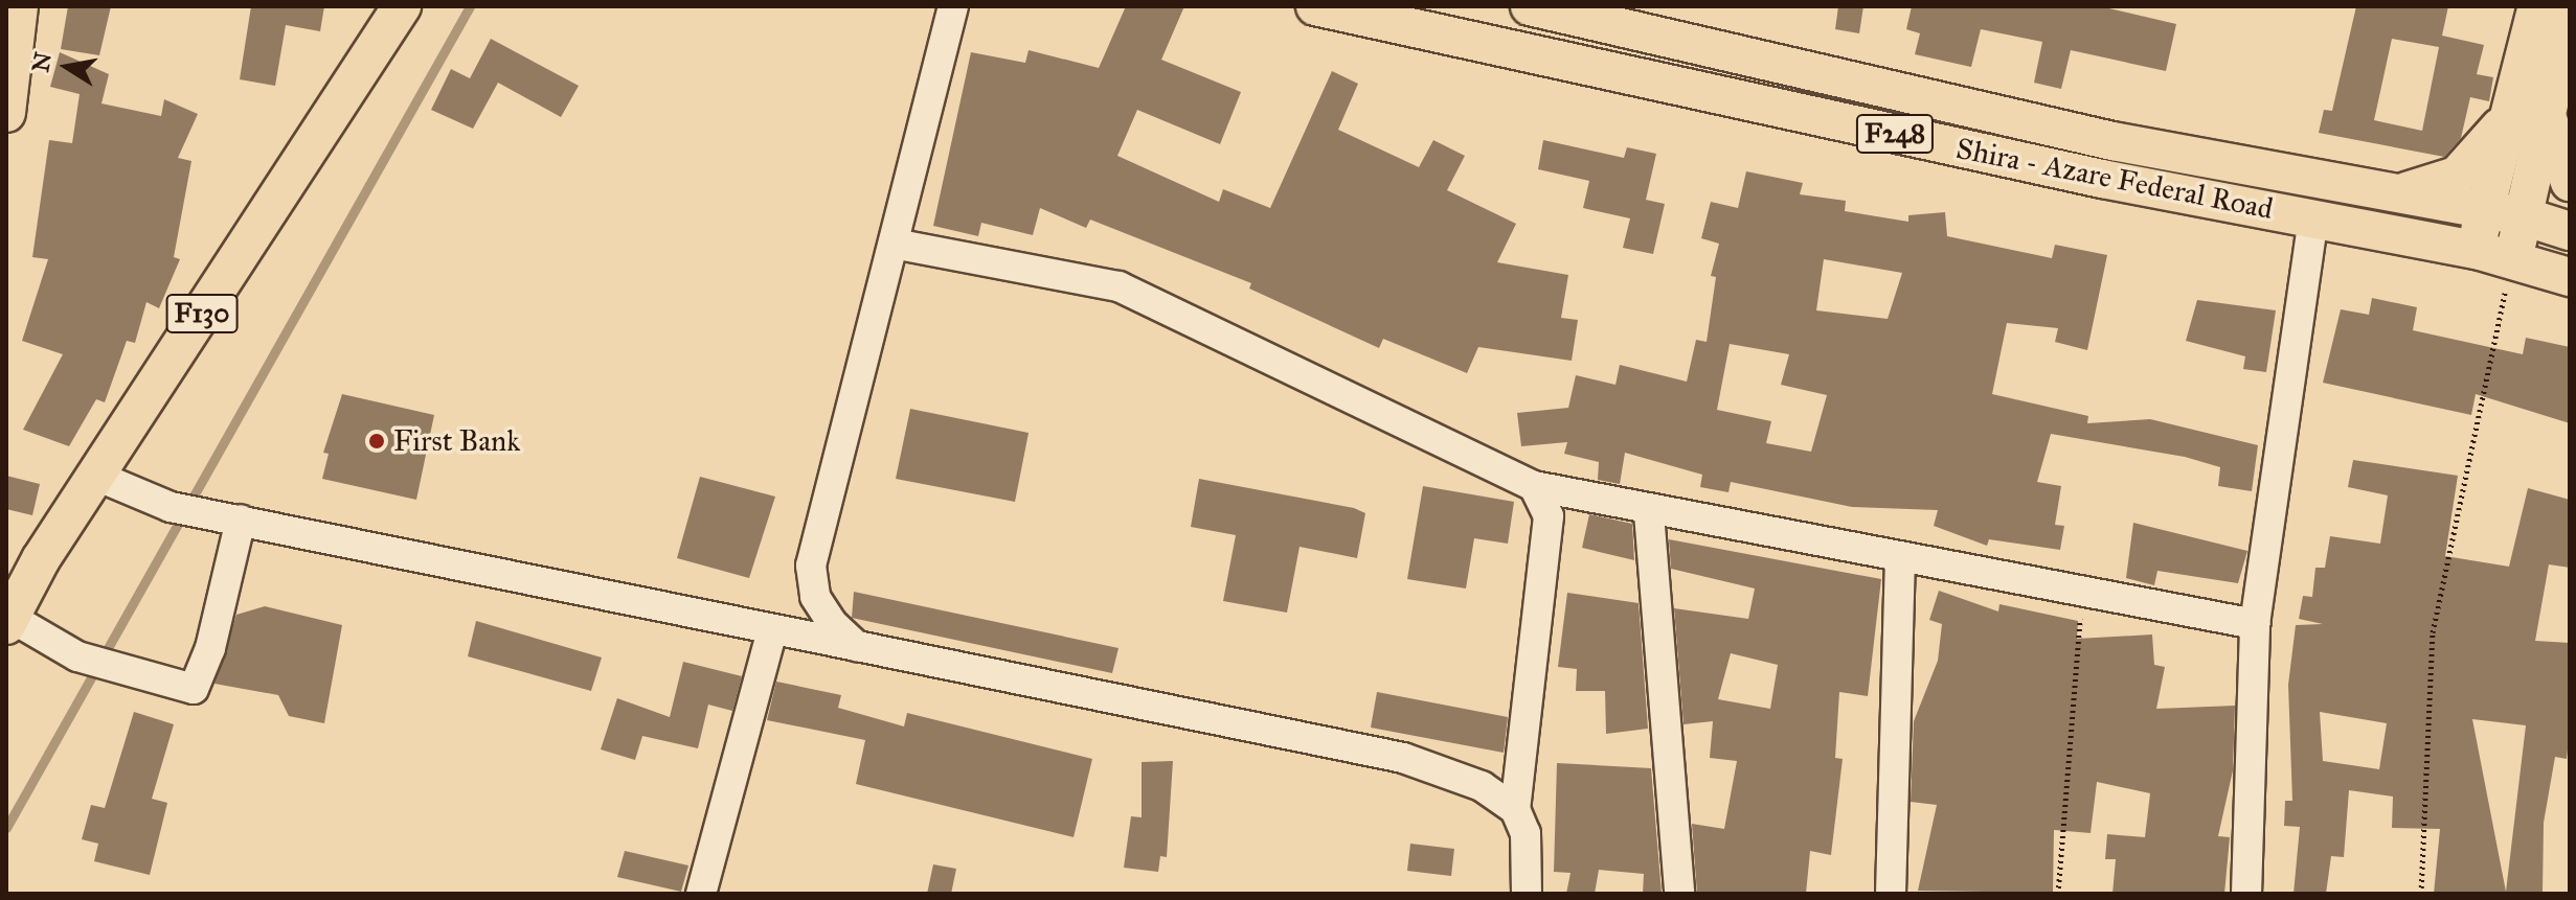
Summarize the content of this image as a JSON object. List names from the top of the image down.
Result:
{
  "streets": {
    "main road": ["F248", "Shira - Azare Federal Road", "F130"]
  },
  "places": ["First Bank"],
  "north": "left"
}
